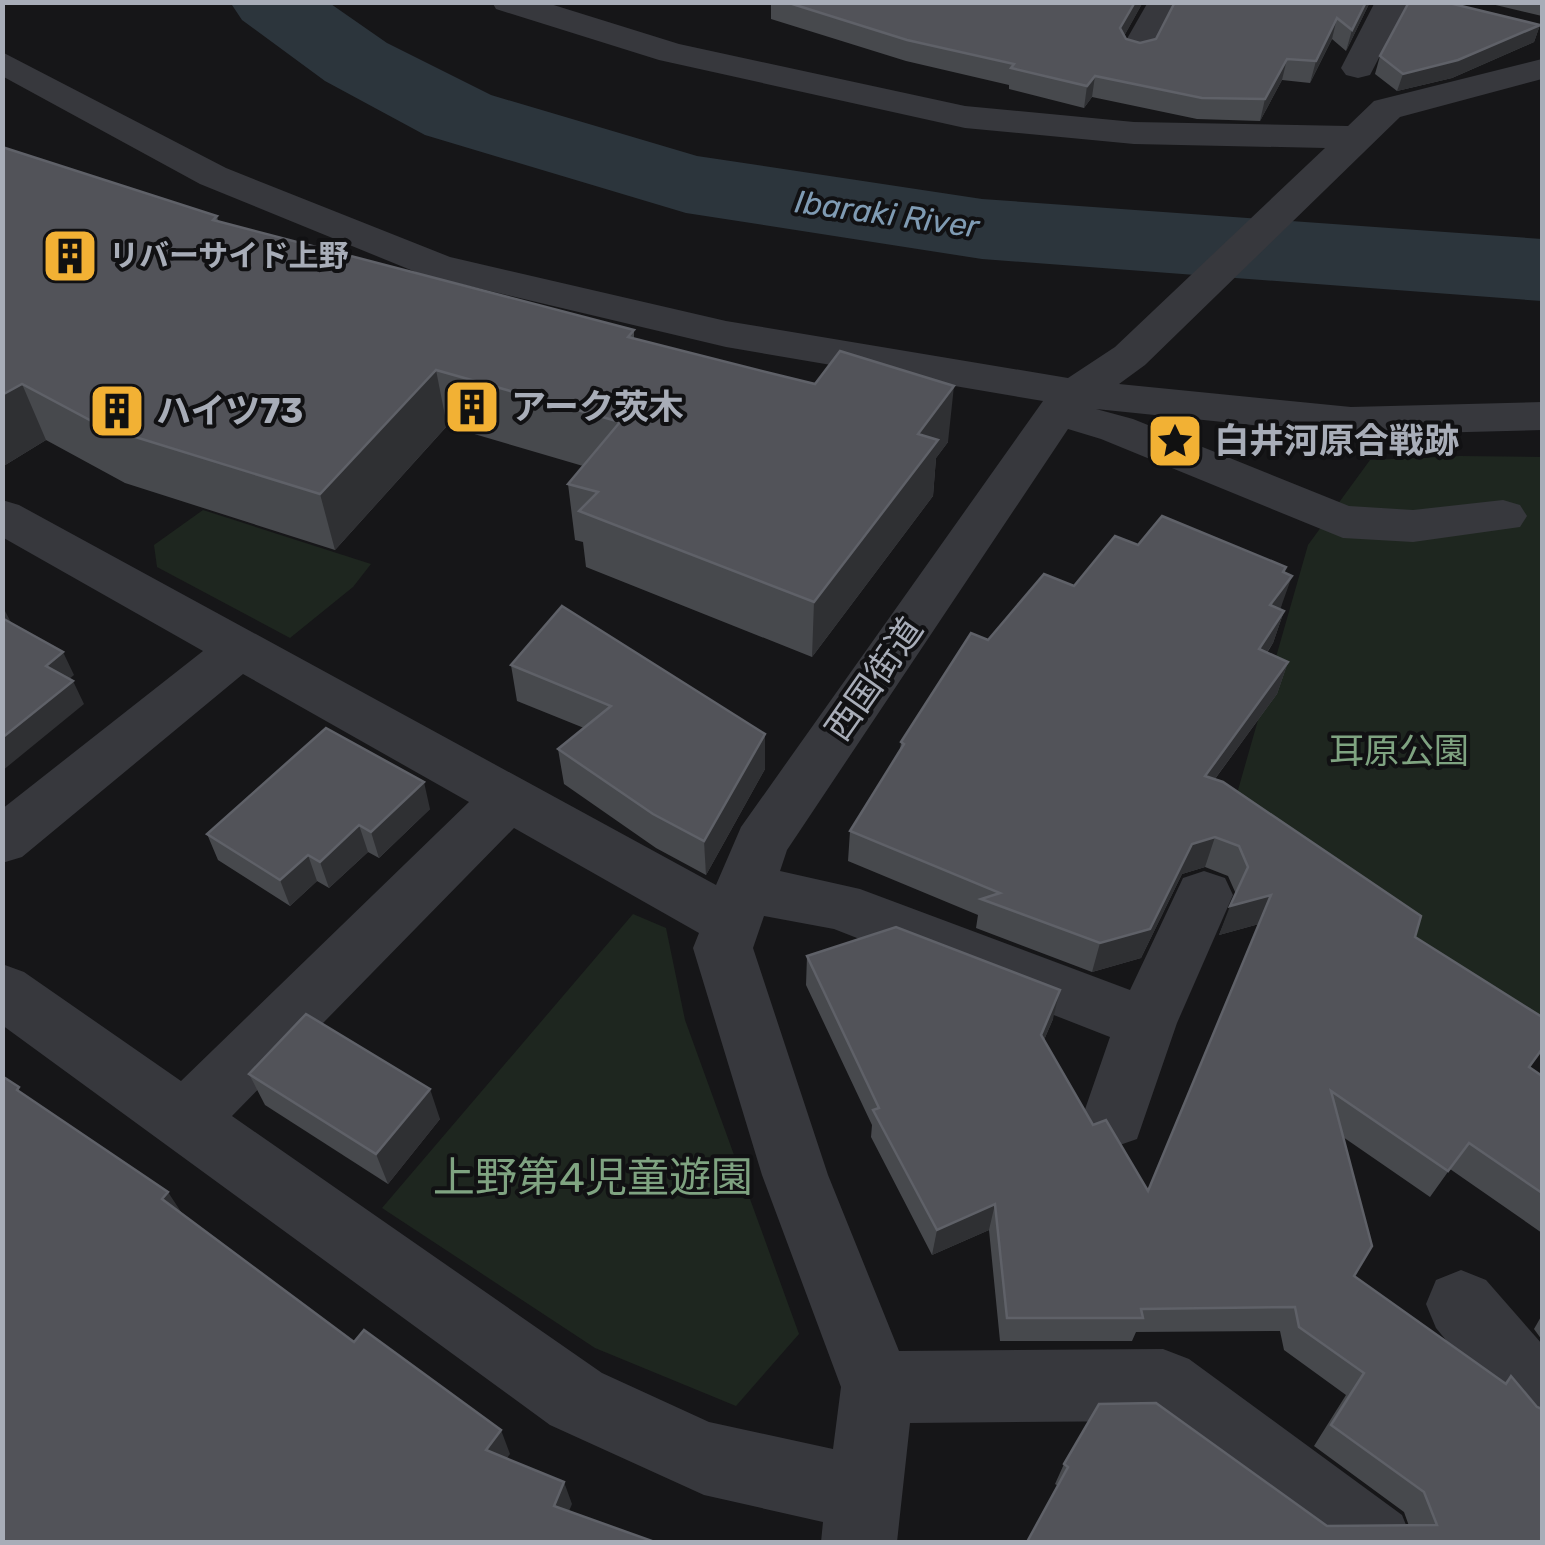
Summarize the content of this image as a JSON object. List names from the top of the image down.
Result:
{
  "streets": {
    "street": ["西国街道"]
  },
  "water": ["Ibaraki River"],
  "parks": ["耳原公園", "上野第4児童遊園"],
  "places": {
    "building": ["リバーサイド上野", "アーク茨木", "ハイツ73"],
    "place": ["白井河原合戦跡"]
  }
}
